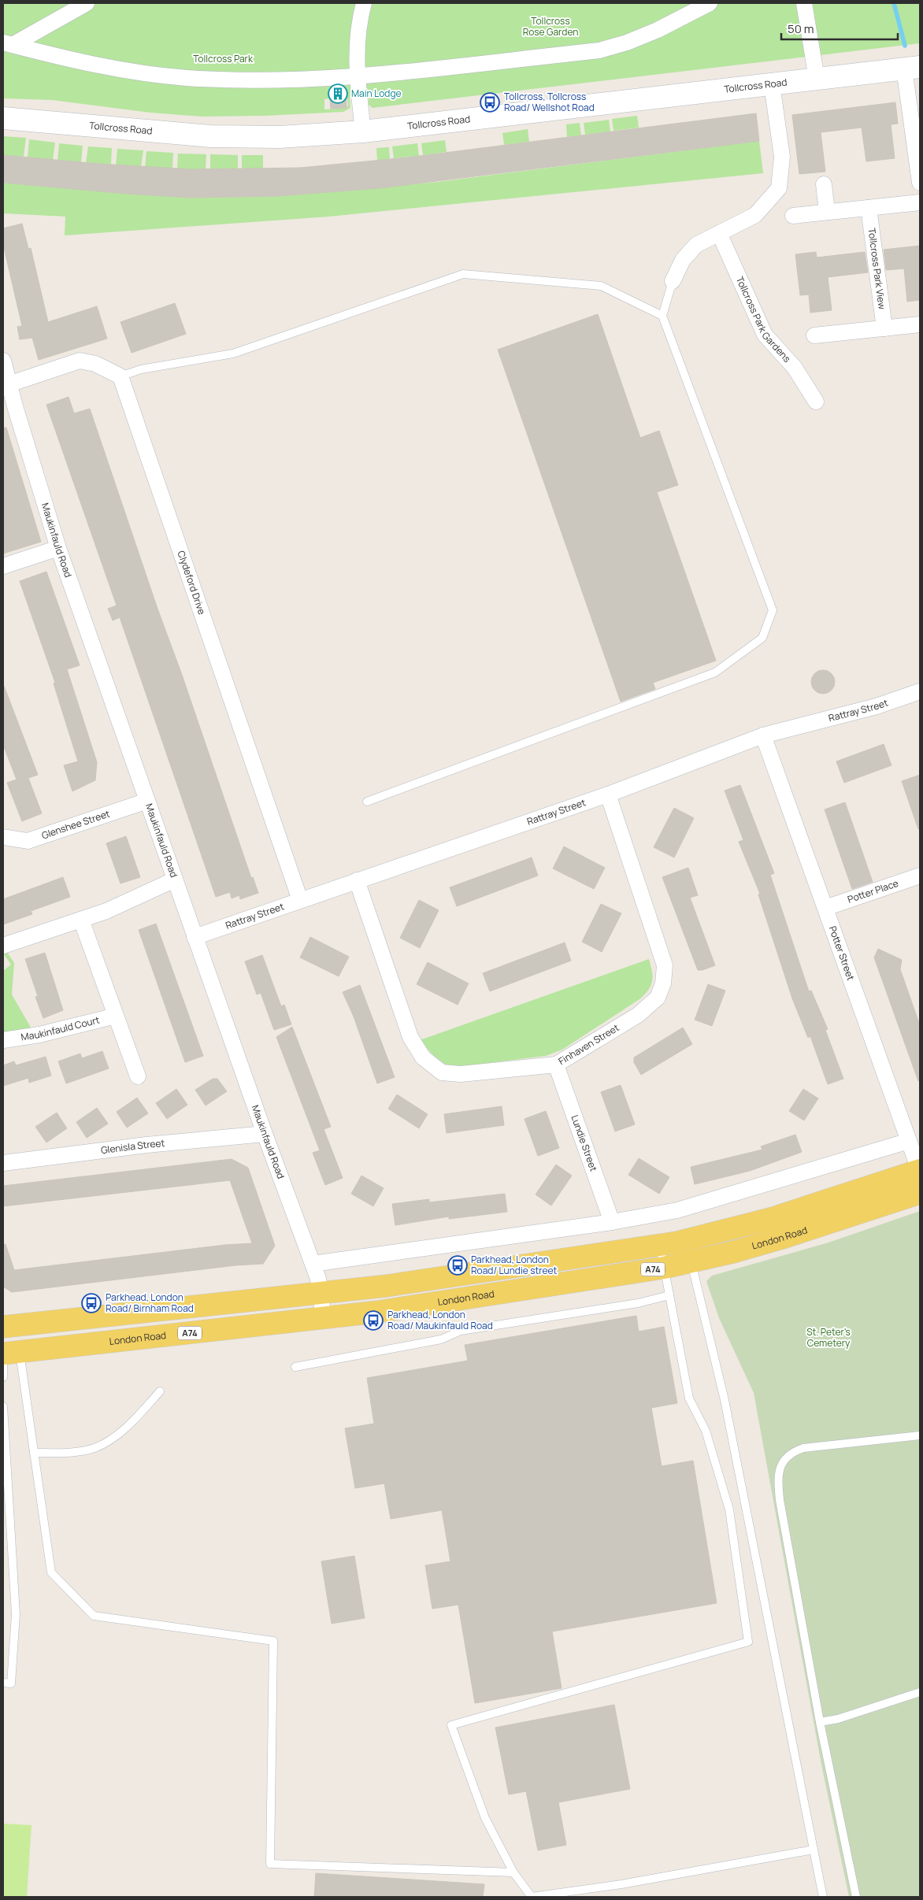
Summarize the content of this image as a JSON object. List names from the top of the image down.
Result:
{
  "streets": {
    "main road": ["London Road", "A74"],
    "street": [
      "Tollcross Road",
      "Tollcross Park View",
      "Tollcross Park Gardens",
      "Maukinfauld Road",
      "Clydeford Drive",
      "Rattray Street",
      "Glenshee Street",
      "Potter Place",
      "Potter Street",
      "Maukinfauld Court",
      "Finhaven Street",
      "Lundie Street",
      "Glenisla Street"
    ]
  },
  "crossings": [
    ["Maukinfauld Road", "Rattray Street"],
    ["Maukinfauld Road", "Glenshee Street"],
    ["Maukinfauld Road", "Glenisla Street"],
    ["Maukinfauld Road", "London Road"],
    ["Clydeford Drive", "Rattray Street"],
    ["Rattray Street", "Potter Street"],
    ["Rattray Street", "Finhaven Street"],
    ["Potter Place", "Potter Street"],
    ["Potter Street", "London Road"],
    ["Finhaven Street", "Lundie Street"]
  ],
  "parks": ["Tollcross Rose Garden", "Tollcross Park", "St. Peter's Cemetery"],
  "places": {
    "building": ["Main Lodge"],
    "bus stop": [
      "Tollcross, Tollcross Road/ Wellshot Road",
      "Parkhead, London Road/ Lundie street",
      "Parkhead, London Road/ Birnham Road",
      "Parkhead, London Road/ Maukinfauld Road"
    ]
  },
  "scale_bar": "50 m"
}
